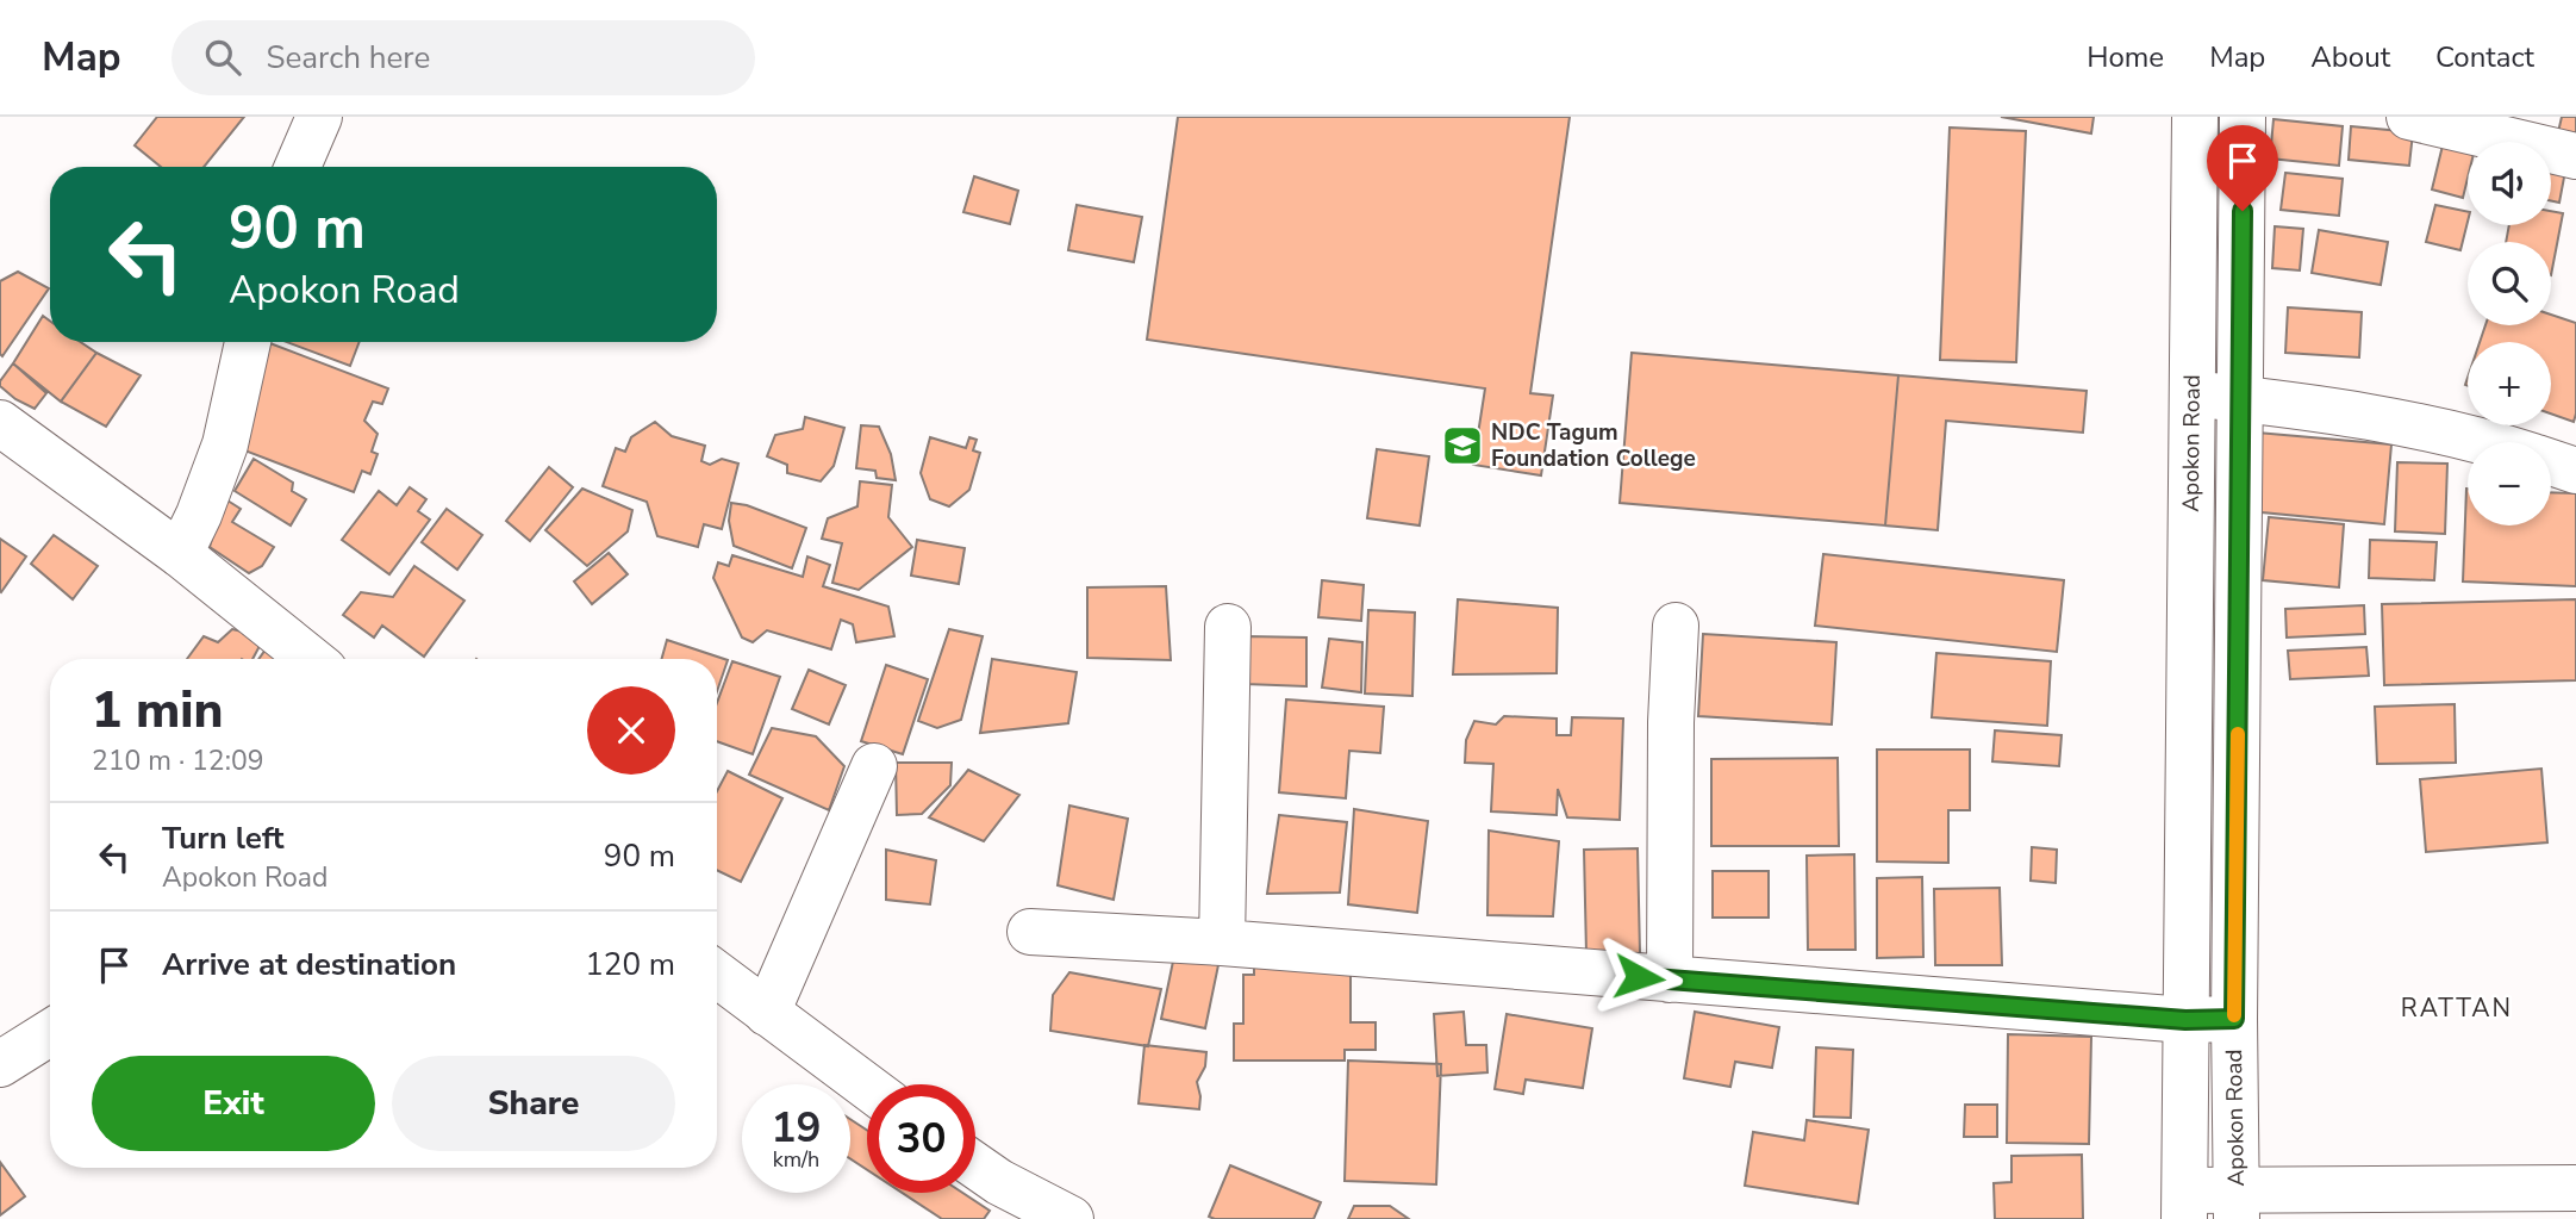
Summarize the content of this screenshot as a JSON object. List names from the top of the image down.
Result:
{
  "streets": {
    "main road": ["Apokon Road"]
  },
  "districts": ["RATTAN"],
  "places": {
    "school or university": ["NDC Tagum Foundation College"]
  },
  "page": {
    "header": "Map",
    "search": "Search here",
    "nav": [
      "Home",
      "Map",
      "About",
      "Contact"
    ],
    "map_buttons": ["+", "−"],
    "turn": ["90 m", "Apokon Road"],
    "heading": ["1 min", "210 m · 12:09"],
    "list": [
      {
        "name": "Turn left",
        "note": "Apokon Road",
        "value": "90 m"
      },
      {
        "name": "Arrive at destination",
        "value": "120 m"
      }
    ],
    "buttons": ["Exit", "Share"],
    "speed": "19 km/h",
    "limit": "30"
  }
}
